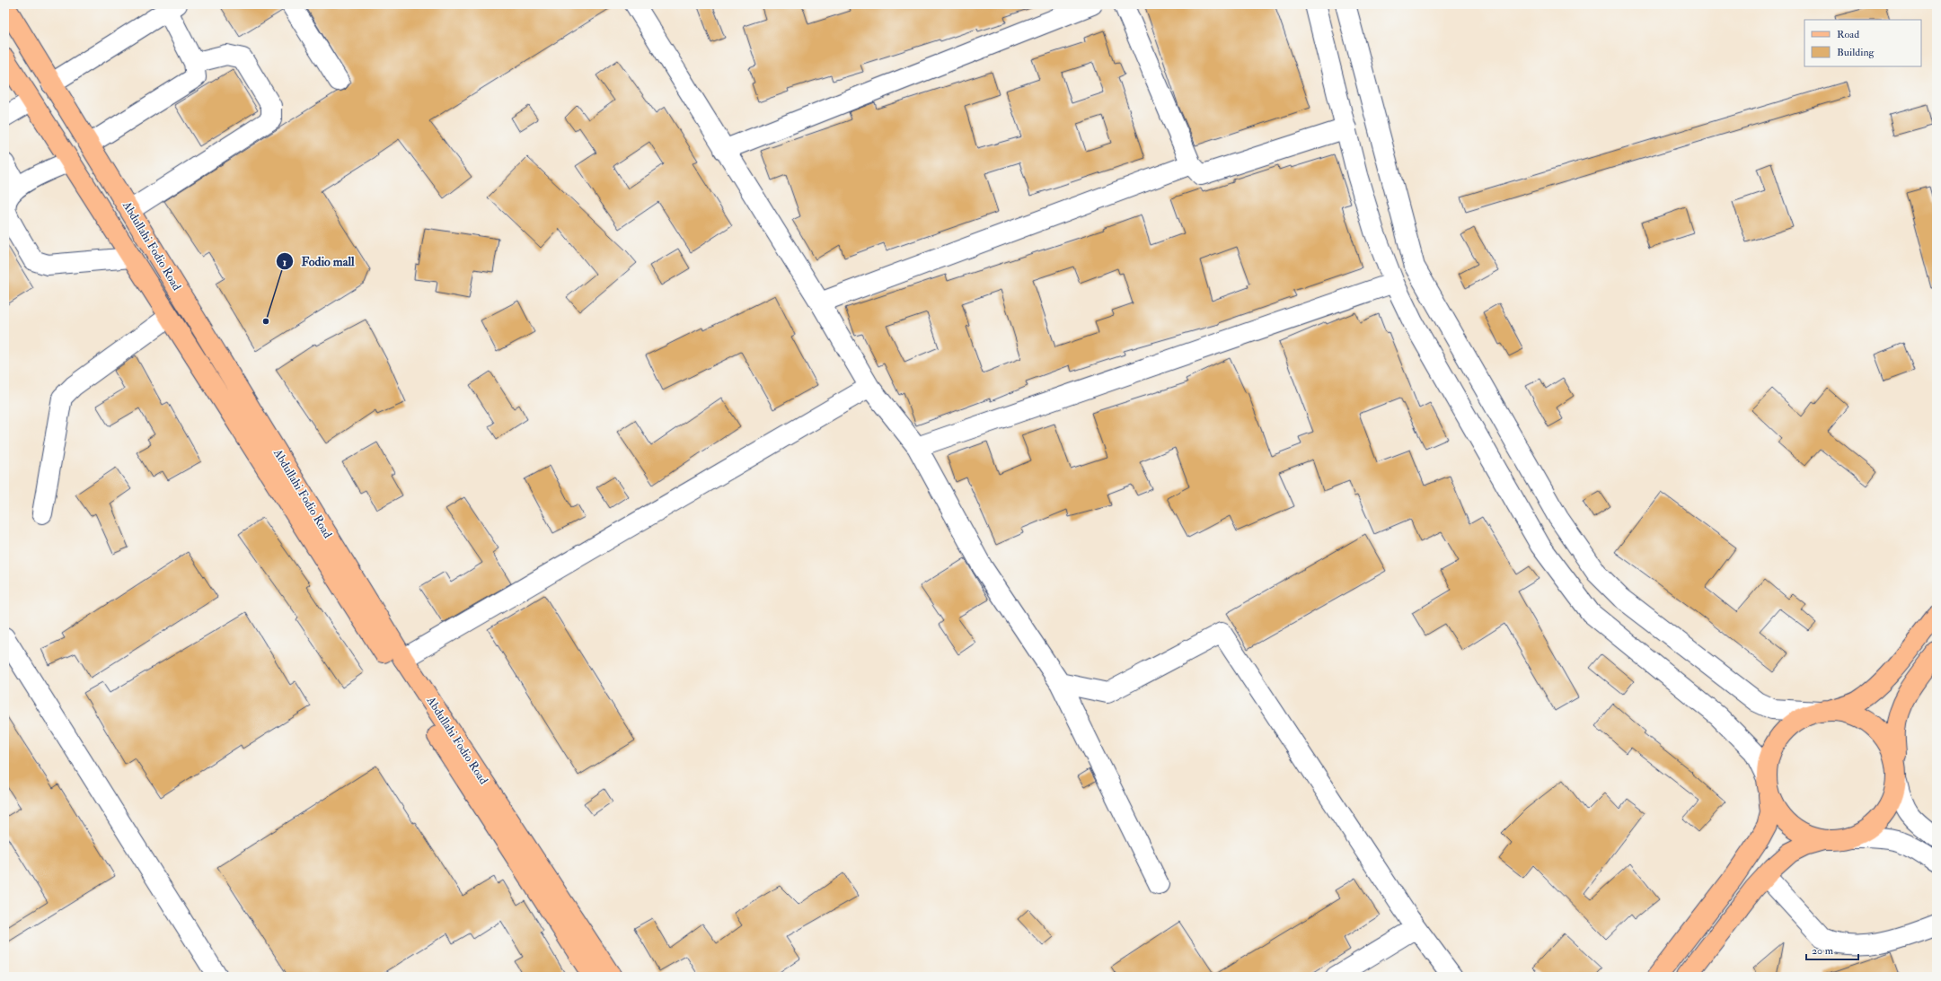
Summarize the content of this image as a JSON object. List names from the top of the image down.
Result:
{
  "streets": {
    "main road": ["Abdullahi Fodio Road"]
  },
  "places": ["Fodio mall"],
  "legend": ["Road", "Building"],
  "scale_bar": "20 m"
}
